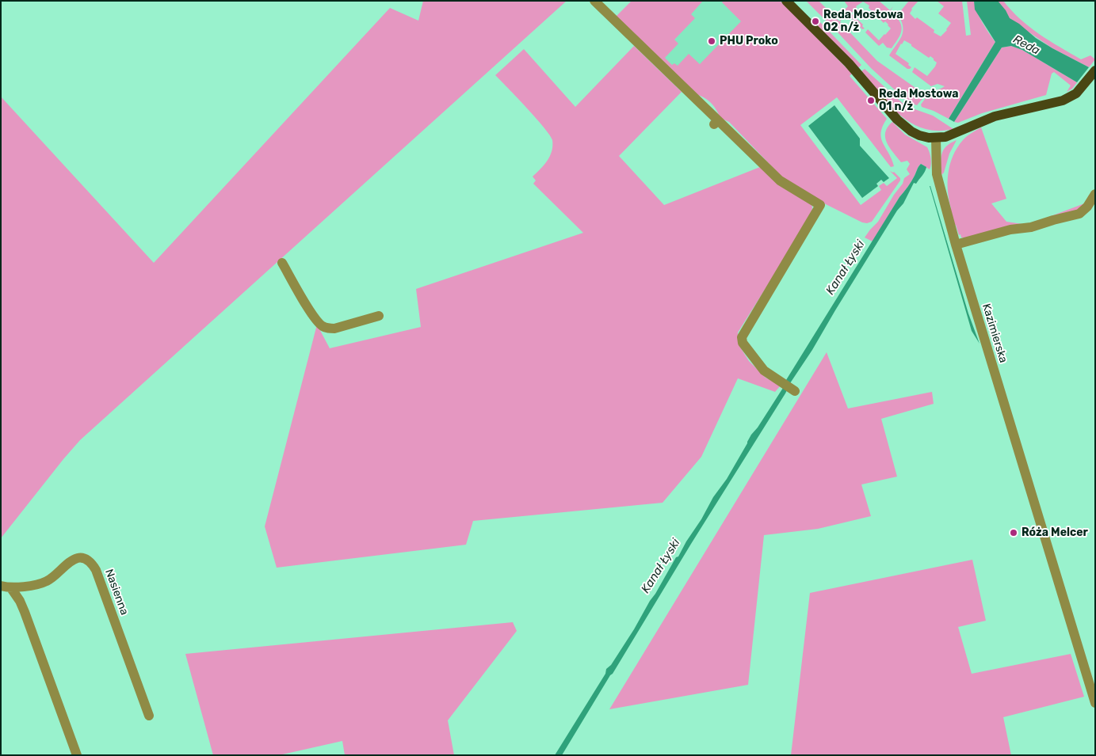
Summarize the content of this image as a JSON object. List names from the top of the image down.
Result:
{
  "streets": {
    "street": ["Kazimierska", "Nasienna"]
  },
  "water": ["Reda", "Kanał Łyski"],
  "places": [
    "Reda Mostowa 02 n/ż",
    "PHU Proko",
    "Reda Mostowa 01 n/ż",
    "Róża Melcer"
  ]
}
